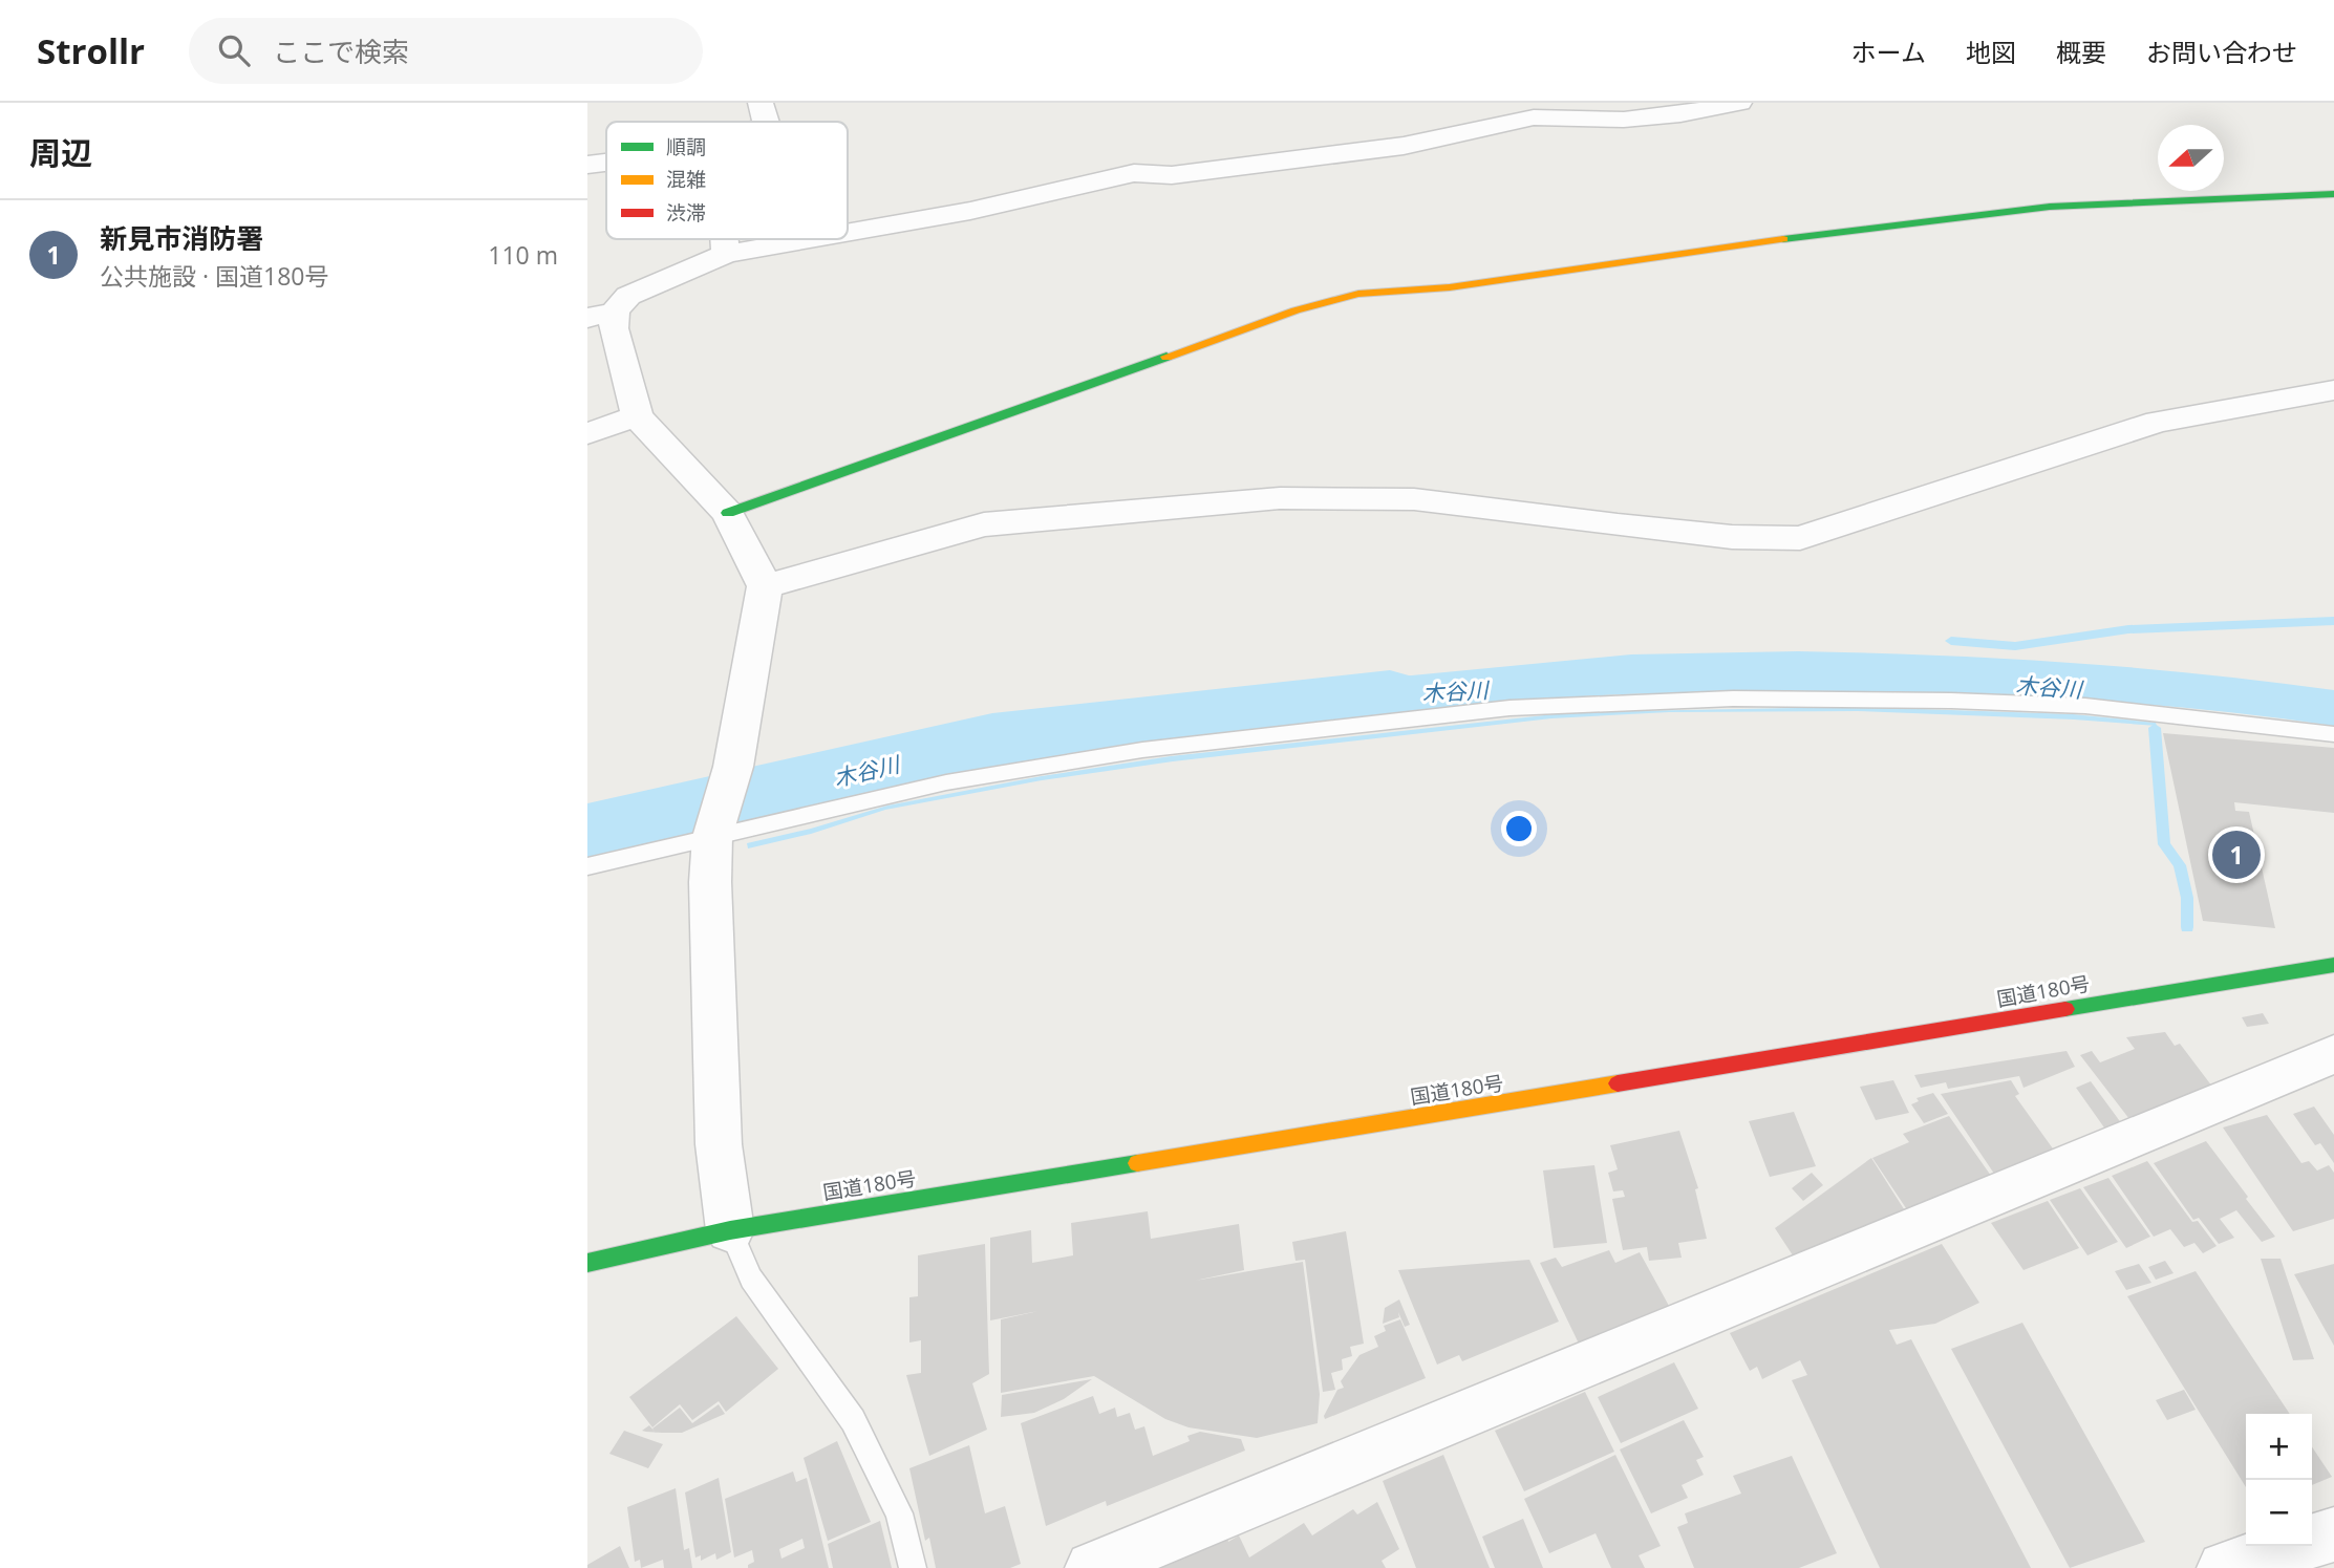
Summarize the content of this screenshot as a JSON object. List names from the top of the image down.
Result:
{
  "streets": {
    "main road": ["国道180号"]
  },
  "water": ["木谷川"],
  "legend": ["順調", "混雑", "渋滞"],
  "north": "left",
  "page": {
    "header": "Strollr",
    "search": "ここで検索",
    "nav": [
      "ホーム",
      "地図",
      "概要",
      "お問い合わせ"
    ],
    "heading": "周辺",
    "list": [
      {
        "mark": "1",
        "name": "新見市消防署",
        "note": "公共施設 · 国道180号",
        "value": "110 m"
      }
    ],
    "pins": "1",
    "map_buttons": ["+", "−"]
  }
}
